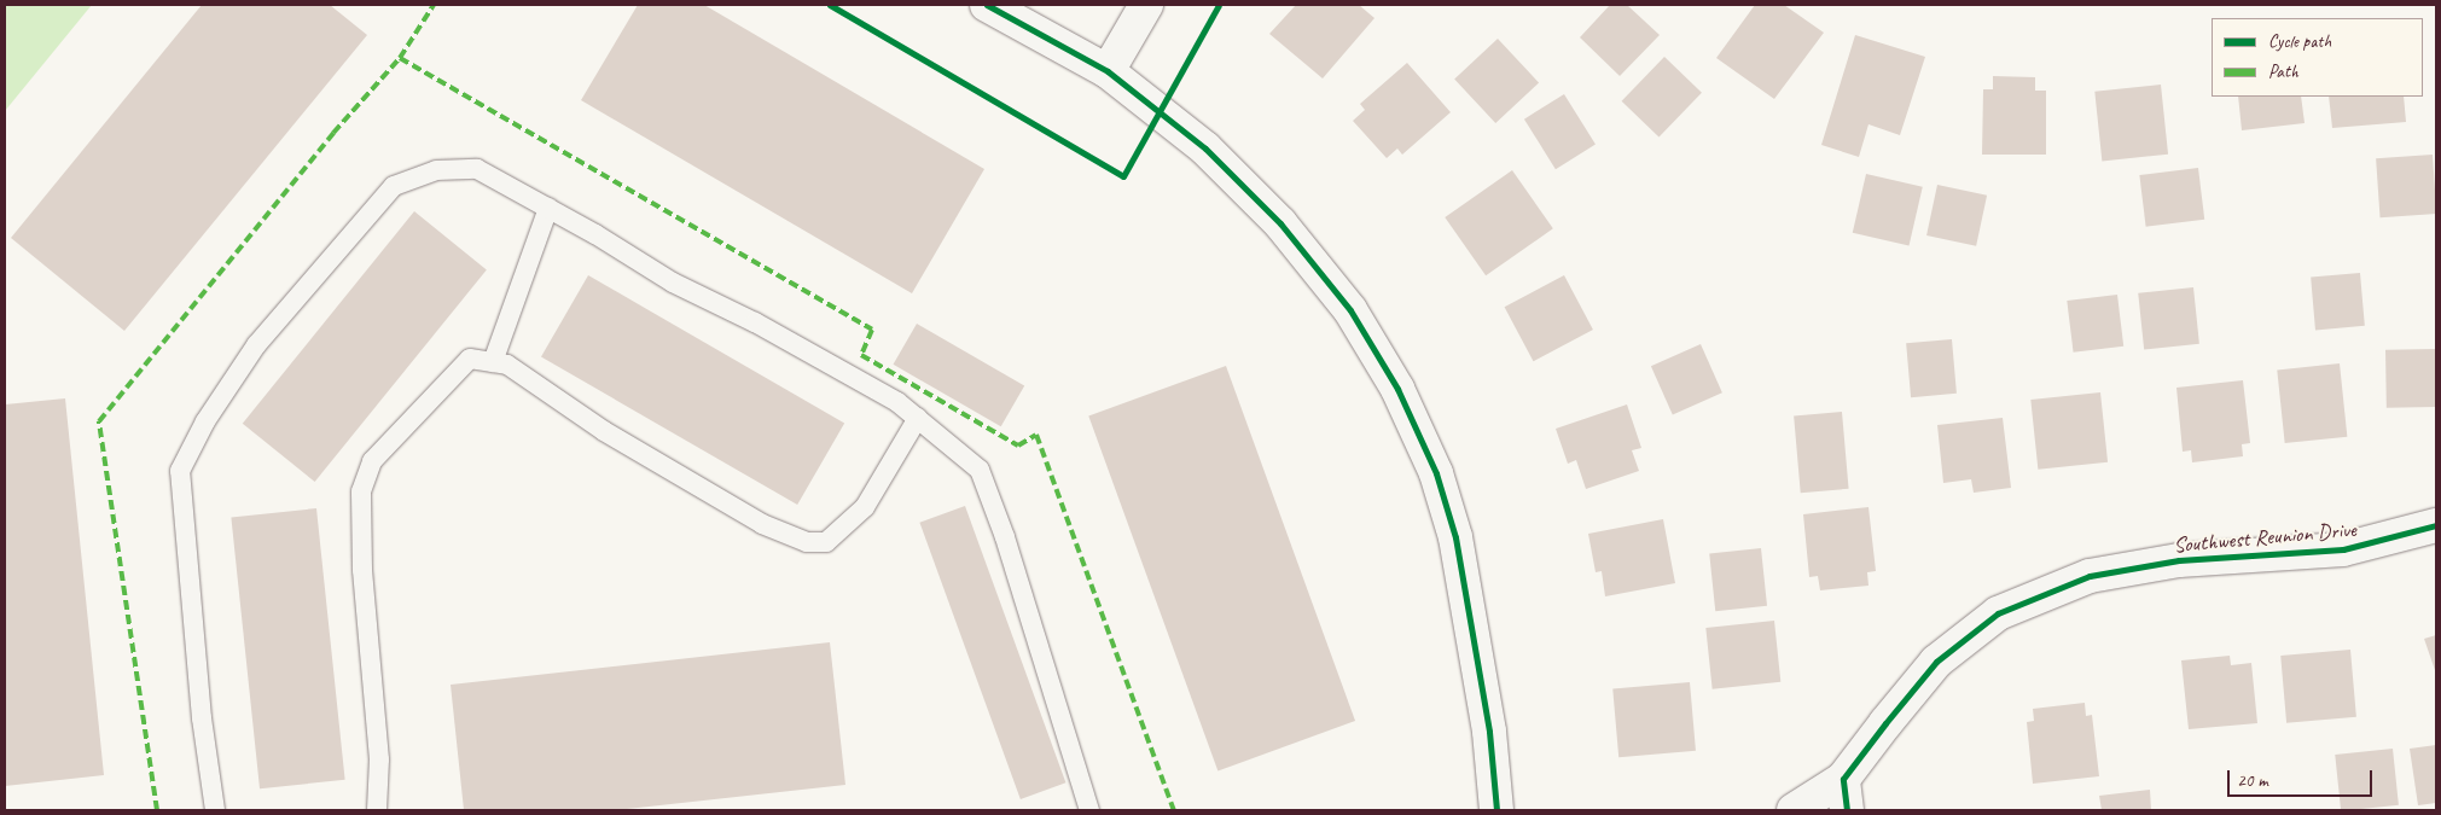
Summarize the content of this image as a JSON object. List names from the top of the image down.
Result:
{
  "streets": {
    "street": ["Southwest Reunion Drive"]
  },
  "legend": ["Cycle path", "Path"],
  "scale_bar": "20 m"
}
